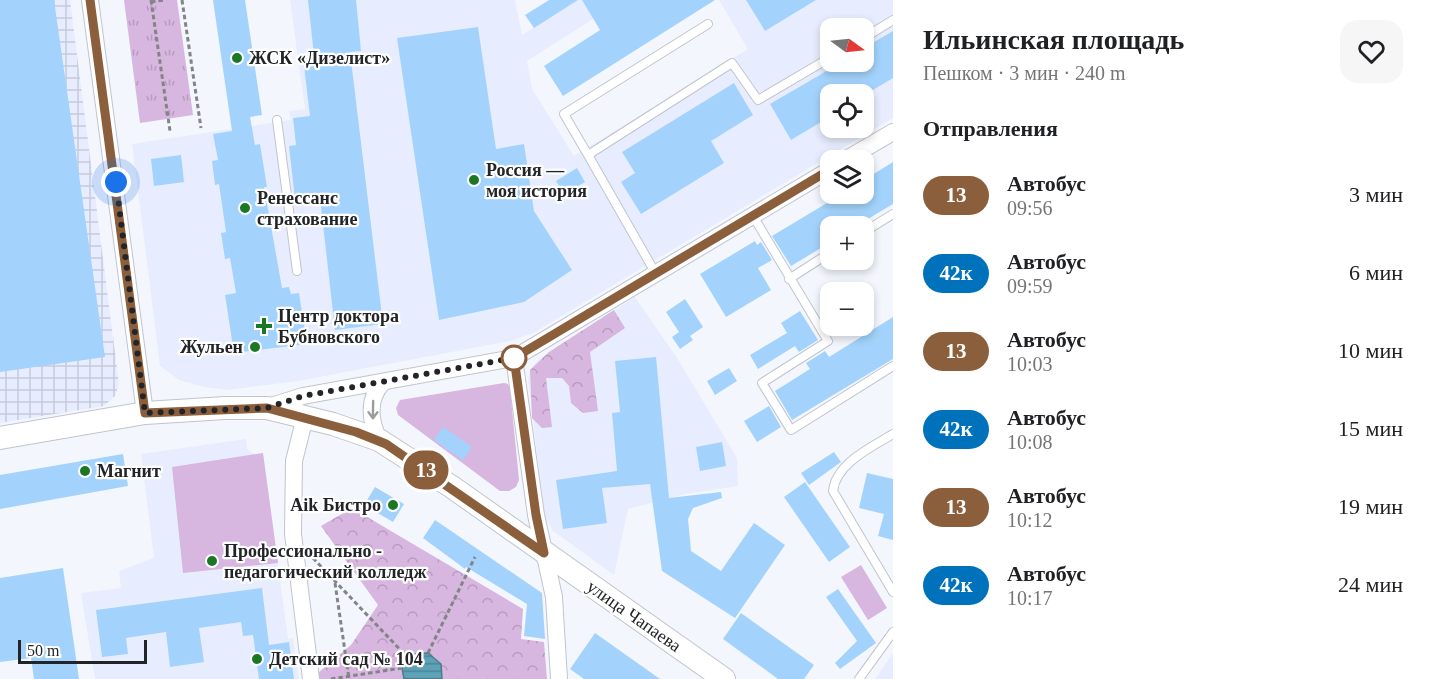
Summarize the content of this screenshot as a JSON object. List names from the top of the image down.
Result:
{
  "streets": {
    "street": ["улица Чапаева"]
  },
  "places": {
    "other": [
      "ЖСК «Дизелист»",
      "Россия — моя история",
      "Ренессанс страхование",
      "Жульен",
      "Магнит",
      "Aik Бистро",
      "Профессионально - педагогический колледж",
      "Детский сад № 104"
    ],
    "health": ["Центр доктора Бубновского"]
  },
  "lines": ["bus line 13"],
  "scale_bar": "50 m",
  "north": "right",
  "page": {
    "on_map": "13",
    "heading": [
      ["Ильинская площадь", "Пешком · 3 мин · 240 m"],
      "Отправления"
    ],
    "map_buttons": ["+", "−"],
    "list": [
      {
        "mark": "13",
        "name": "Автобус",
        "note": "09:56",
        "value": "3 мин"
      },
      {
        "mark": "42к",
        "name": "Автобус",
        "note": "09:59",
        "value": "6 мин"
      },
      {
        "mark": "13",
        "name": "Автобус",
        "note": "10:03",
        "value": "10 мин"
      },
      {
        "mark": "42к",
        "name": "Автобус",
        "note": "10:08",
        "value": "15 мин"
      },
      {
        "mark": "13",
        "name": "Автобус",
        "note": "10:12",
        "value": "19 мин"
      },
      {
        "mark": "42к",
        "name": "Автобус",
        "note": "10:17",
        "value": "24 мин"
      }
    ],
    "scale": "50 m"
  }
}
